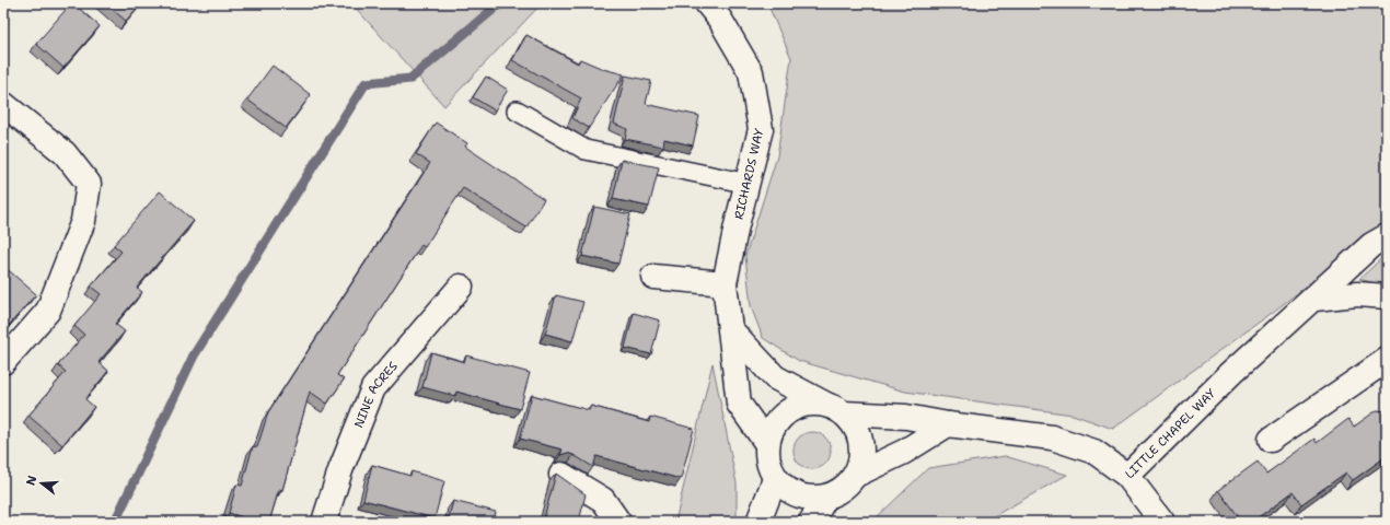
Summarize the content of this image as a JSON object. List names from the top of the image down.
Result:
{
  "streets": {
    "street": ["RICHARDS WAY", "NINE ACRES", "LITTLE CHAPEL WAY"]
  },
  "crossings": [
    ["RICHARDS WAY", "LITTLE CHAPEL WAY"]
  ],
  "north": "left"
}
